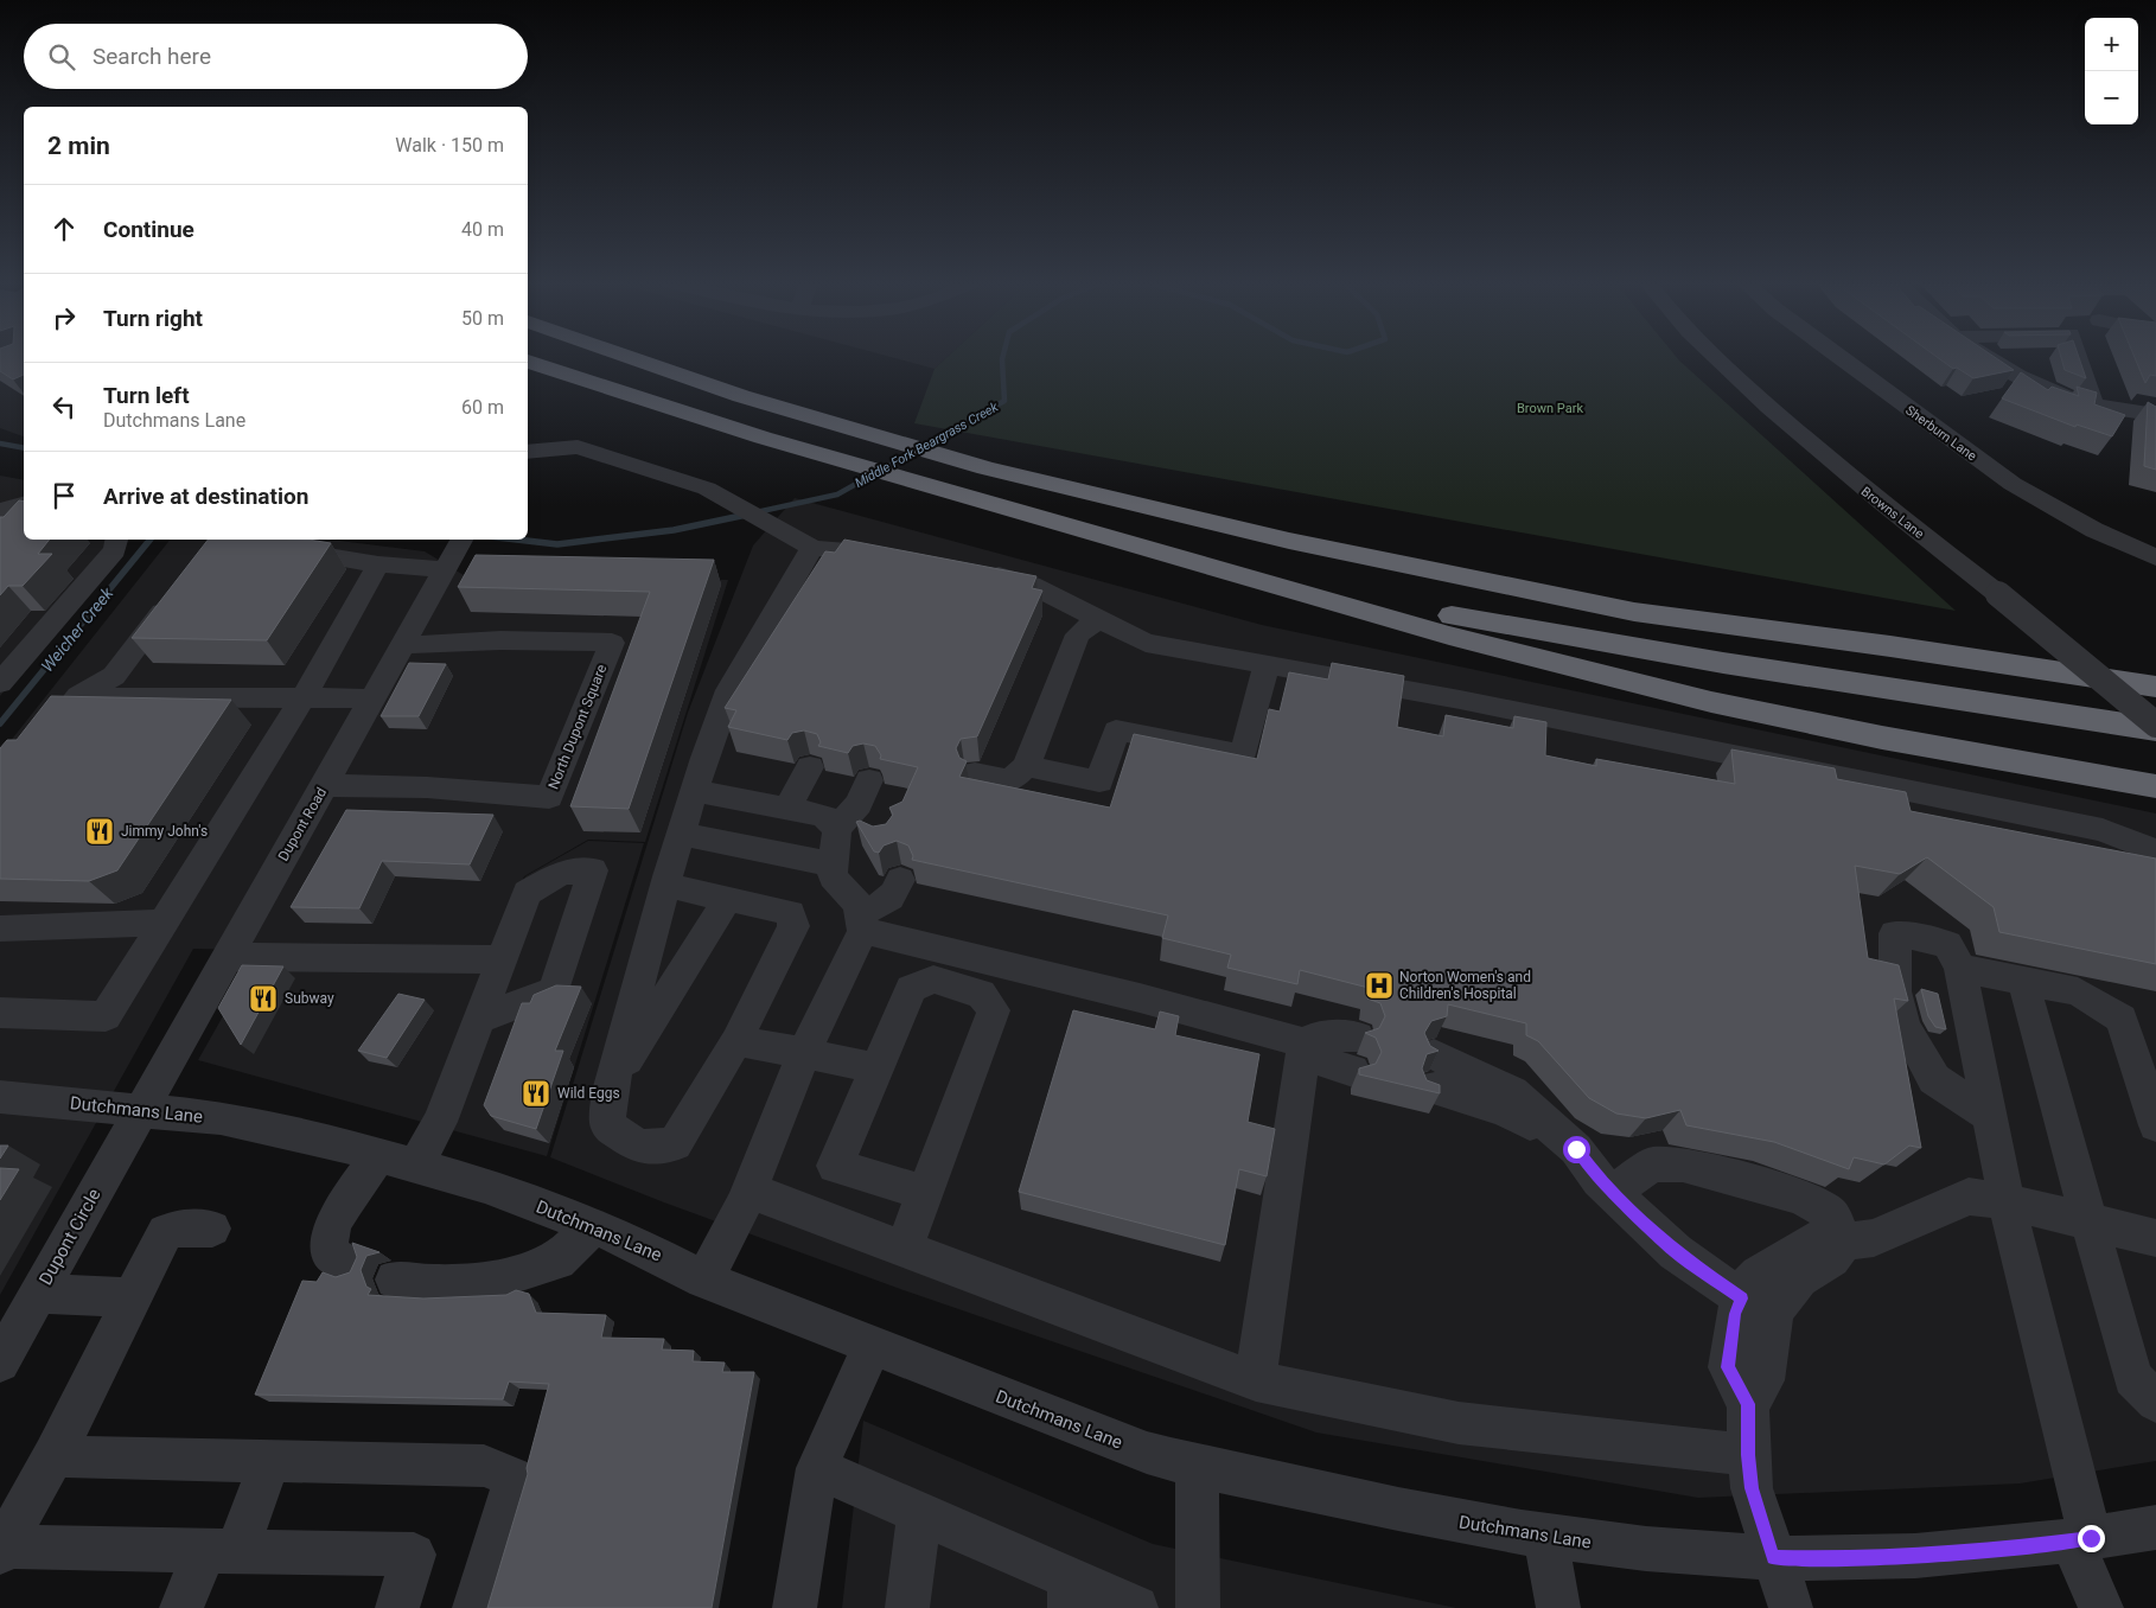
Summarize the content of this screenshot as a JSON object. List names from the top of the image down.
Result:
{
  "streets": {
    "street": [
      "Sherburn Lane",
      "Browns Lane",
      "North Dupont Square",
      "Dupont Road",
      "Dutchmans Lane",
      "Dupont Circle"
    ]
  },
  "crossings": [
    ["North Dupont Square", "Dupont Road"],
    ["Dupont Road", "Dutchmans Lane"],
    ["Dupont Road", "Dupont Circle"],
    ["Dutchmans Lane", "Dupont Circle"]
  ],
  "water": ["Middle Fork Beargrass Creek", "Weicher Creek"],
  "parks": ["Brown Park"],
  "places": {
    "restaurant": ["Jimmy John's", "Subway", "Wild Eggs"],
    "hospital": ["Norton Women's and Children's Hospital"]
  },
  "page": {
    "map_buttons": ["+", "−"],
    "search": "Search here",
    "heading": ["2 min", "Walk · 150 m"],
    "list": [
      ["Continue", "40 m"],
      ["Turn right", "50 m"],
      ["Turn left", "Dutchmans Lane", "60 m"],
      "Arrive at destination"
    ]
  }
}
